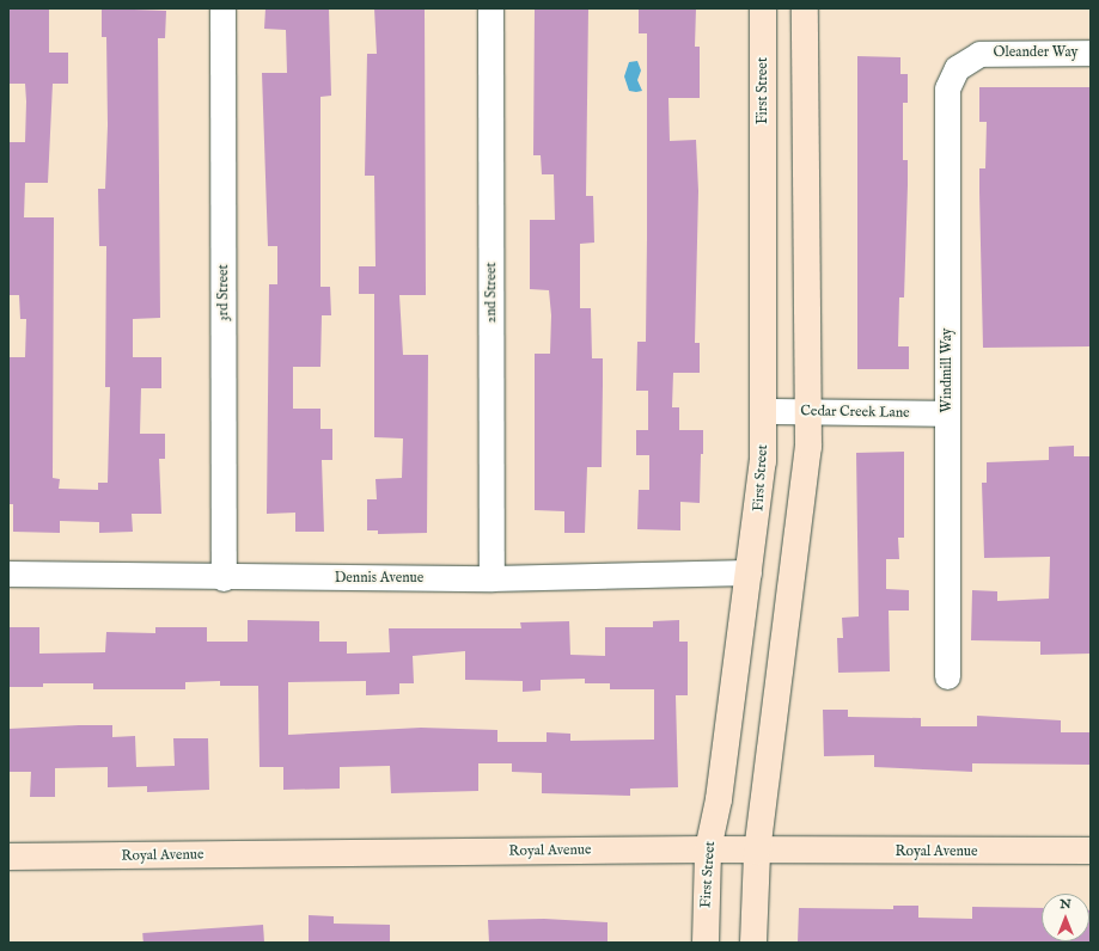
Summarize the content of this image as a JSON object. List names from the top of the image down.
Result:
{
  "streets": {
    "main road": ["First Street", "Royal Avenue"],
    "street": [
      "Oleander Way",
      "3rd Street",
      "2nd Street",
      "Windmill Way",
      "Cedar Creek Lane",
      "Dennis Avenue"
    ]
  },
  "crossings": [
    ["Oleander Way", "Windmill Way"],
    ["First Street", "Cedar Creek Lane"],
    ["First Street", "Dennis Avenue"],
    ["First Street", "Royal Avenue"],
    ["3rd Street", "Dennis Avenue"],
    ["2nd Street", "Dennis Avenue"],
    ["Windmill Way", "Cedar Creek Lane"]
  ],
  "north": "top"
}
